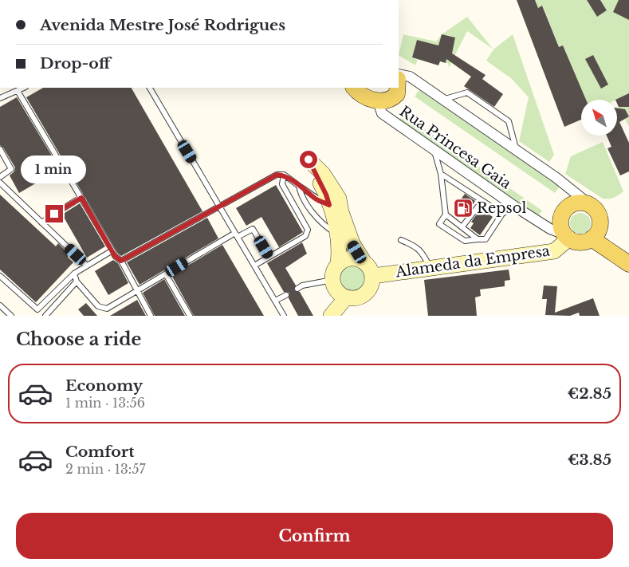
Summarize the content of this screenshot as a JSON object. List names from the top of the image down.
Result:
{
  "streets": {
    "street": ["Rua Princesa Gaia", "Alameda da Empresa"]
  },
  "crossings": [
    ["Rua Princesa Gaia", "Alameda da Empresa"]
  ],
  "places": {
    "fuel station": ["Repsol"]
  },
  "north": "top left",
  "page": {
    "banner": ["Avenida Mestre José Rodrigues", "Drop-off"],
    "bubble": "1 min",
    "heading": "Choose a ride",
    "list": [
      {
        "name": "Economy",
        "note": "1 min · 13:56",
        "value": "€2.85"
      },
      {
        "name": "Comfort",
        "note": "2 min · 13:57",
        "value": "€3.85"
      }
    ],
    "buttons": "Confirm"
  }
}
